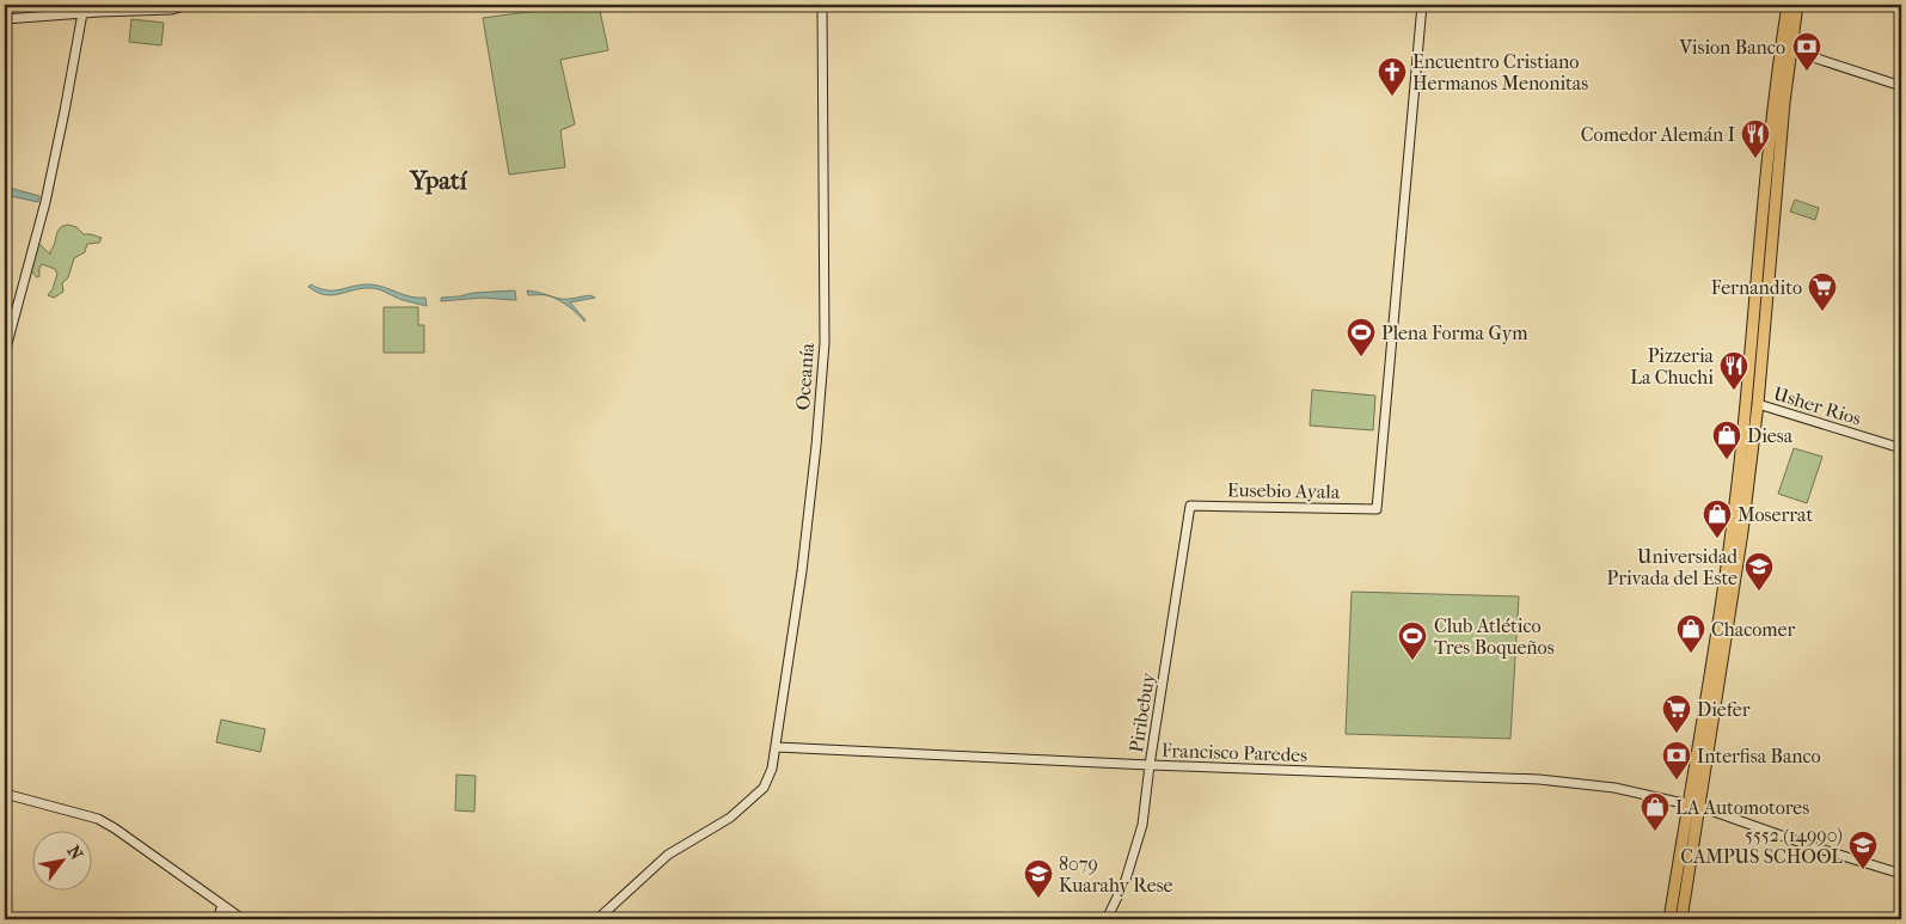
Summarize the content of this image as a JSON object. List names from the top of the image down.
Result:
{
  "streets": {
    "street": [
      "Oceanía",
      "Usher Rios",
      "Eusebio Ayala",
      "Piribebuy",
      "Francisco Paredes"
    ]
  },
  "crossings": [
    ["Oceanía", "Francisco Paredes"],
    ["Eusebio Ayala", "Piribebuy"],
    ["Piribebuy", "Francisco Paredes"]
  ],
  "districts": ["Ypatí"],
  "places": {
    "bank": ["Vision Banco", "Interfisa Banco"],
    "church": ["Encuentro Cristiano Hermanos Menonitas"],
    "restaurant": ["Comedor Alemán I", "Pizzeria La Chuchi"],
    "supermarket": ["Fernandito", "Diefer"],
    "sports": ["Plena Forma Gym", "Club Atlético Tres Boqueños"],
    "shop": [
      "Diesa",
      "Moserrat",
      "Chacomer",
      "LA Automotores"
    ],
    "school or university": ["Universidad Privada del Este", "5552 (14990) CAMPUS SCHOOL", "8079 Kuarahy Rese"]
  },
  "north": "top right"
}
